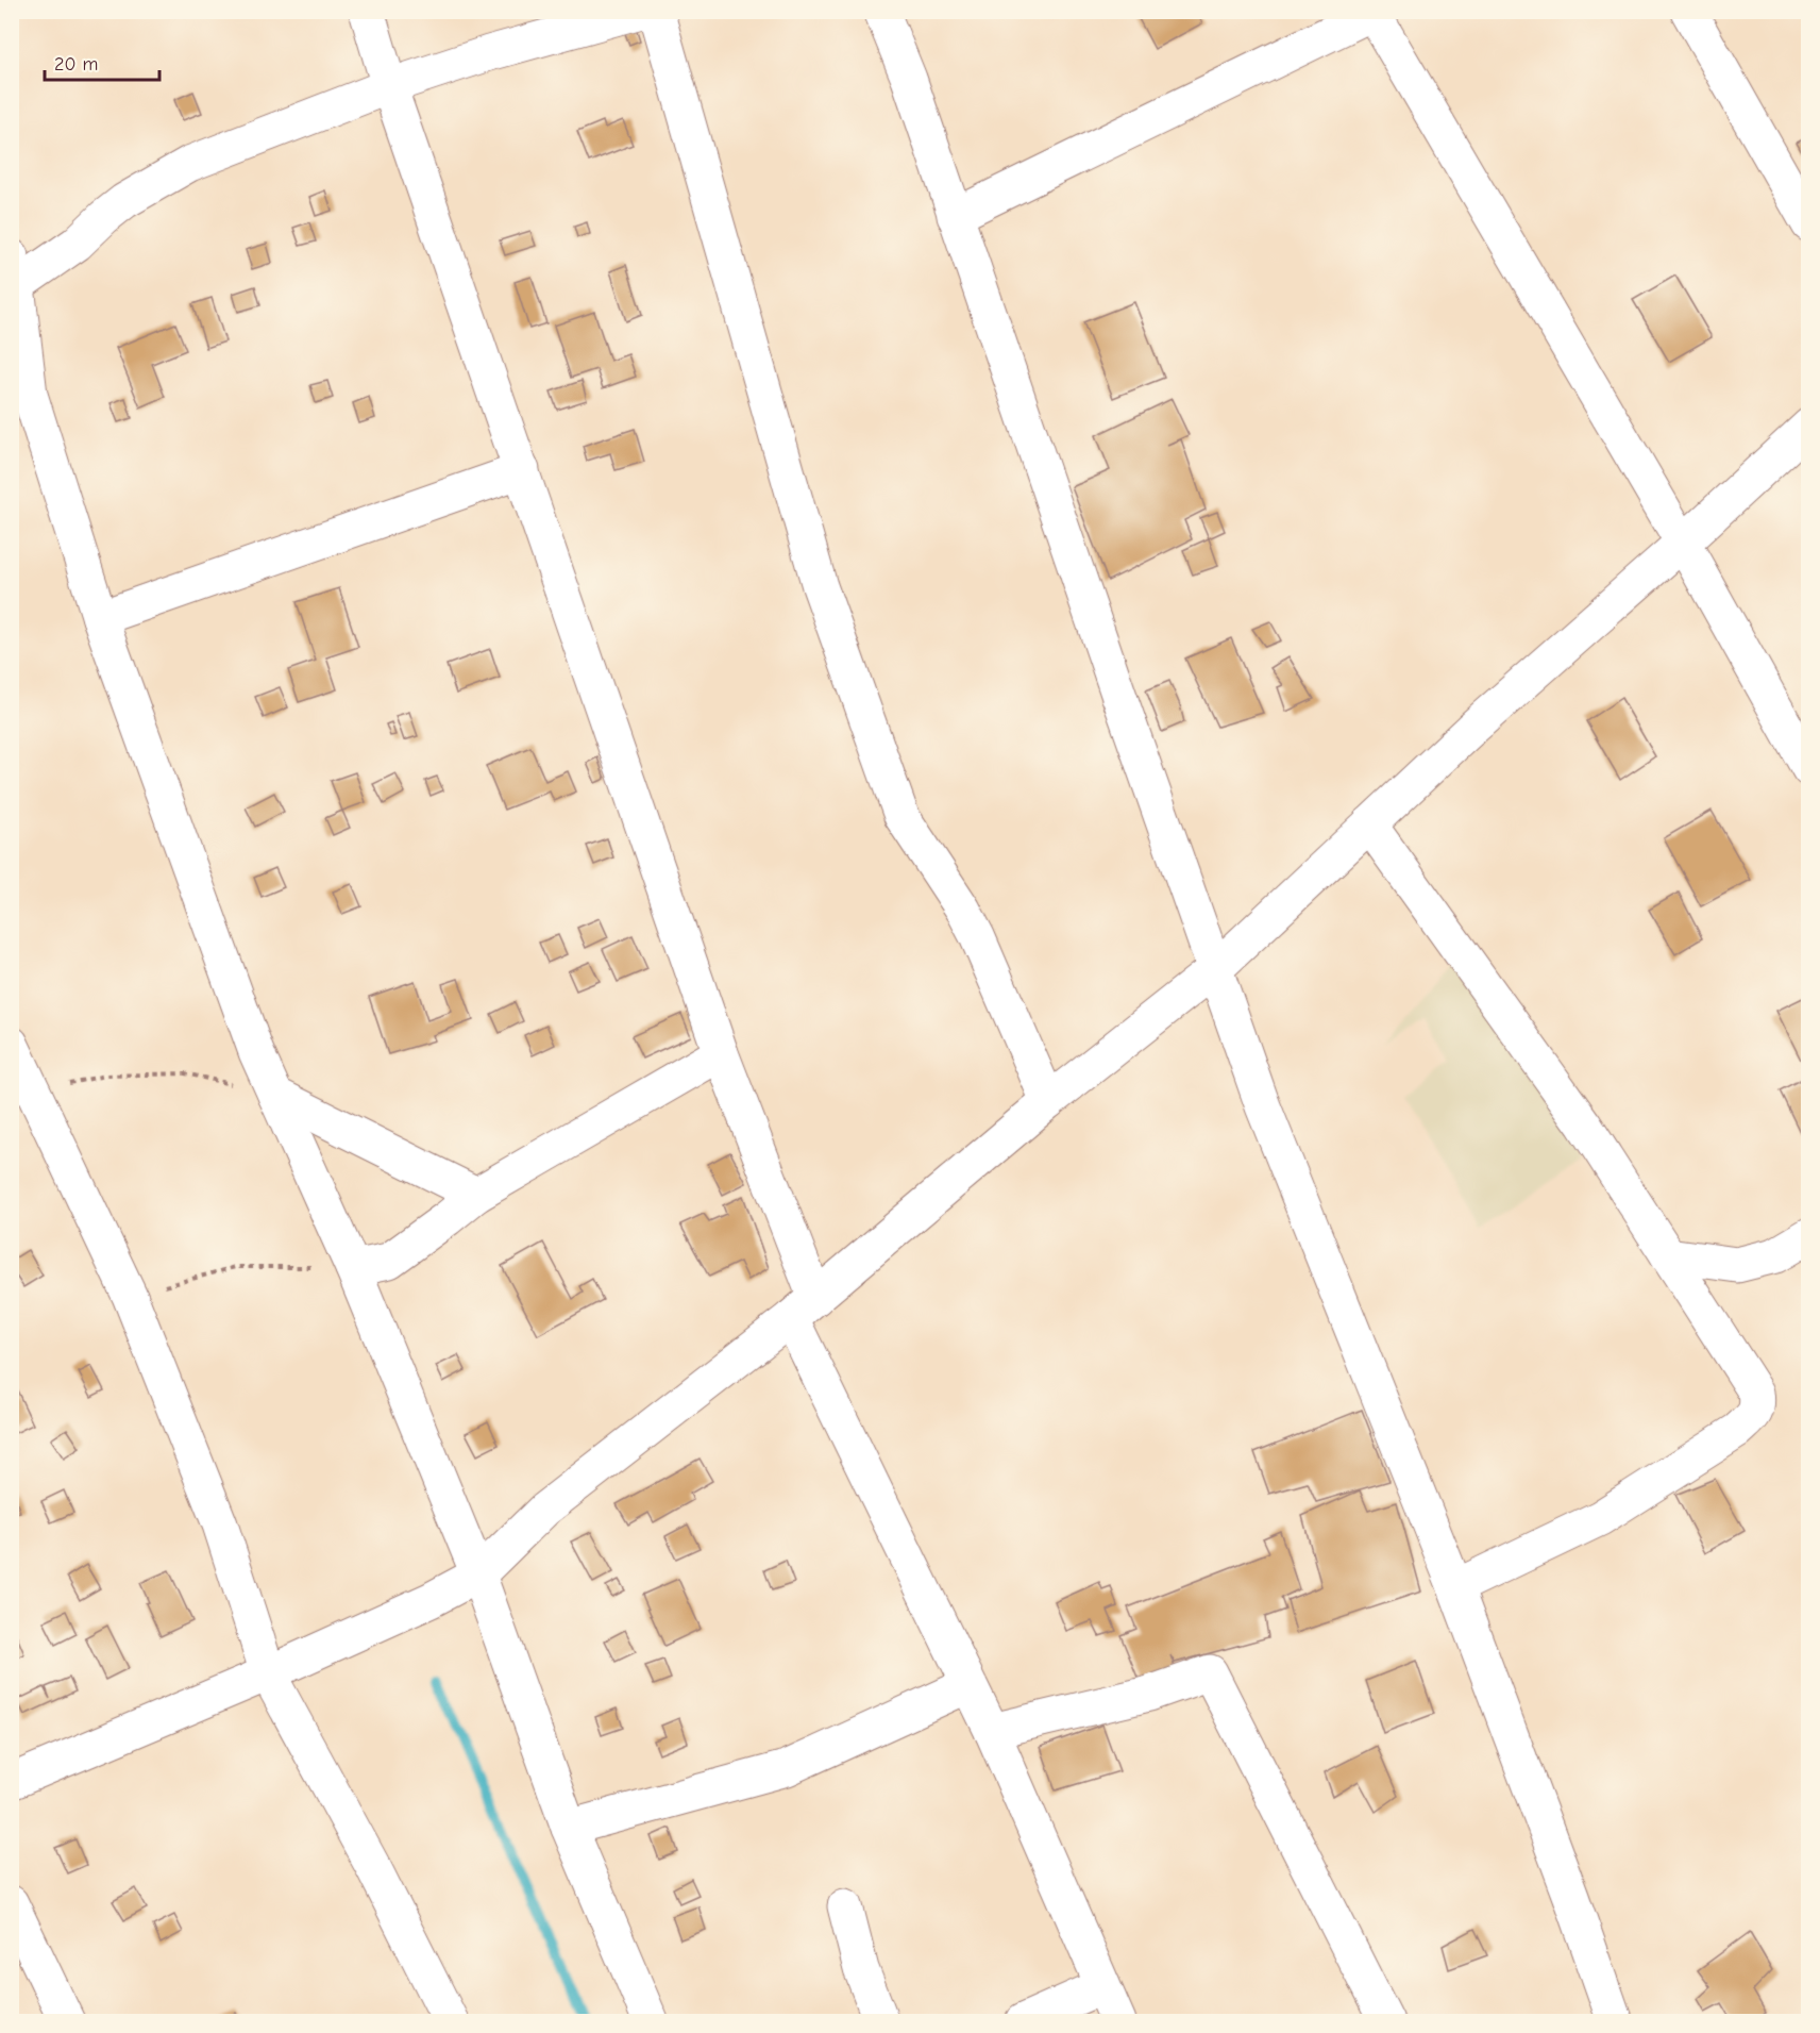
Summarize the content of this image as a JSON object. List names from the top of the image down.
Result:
{
  "scale_bar": "20 m"
}
